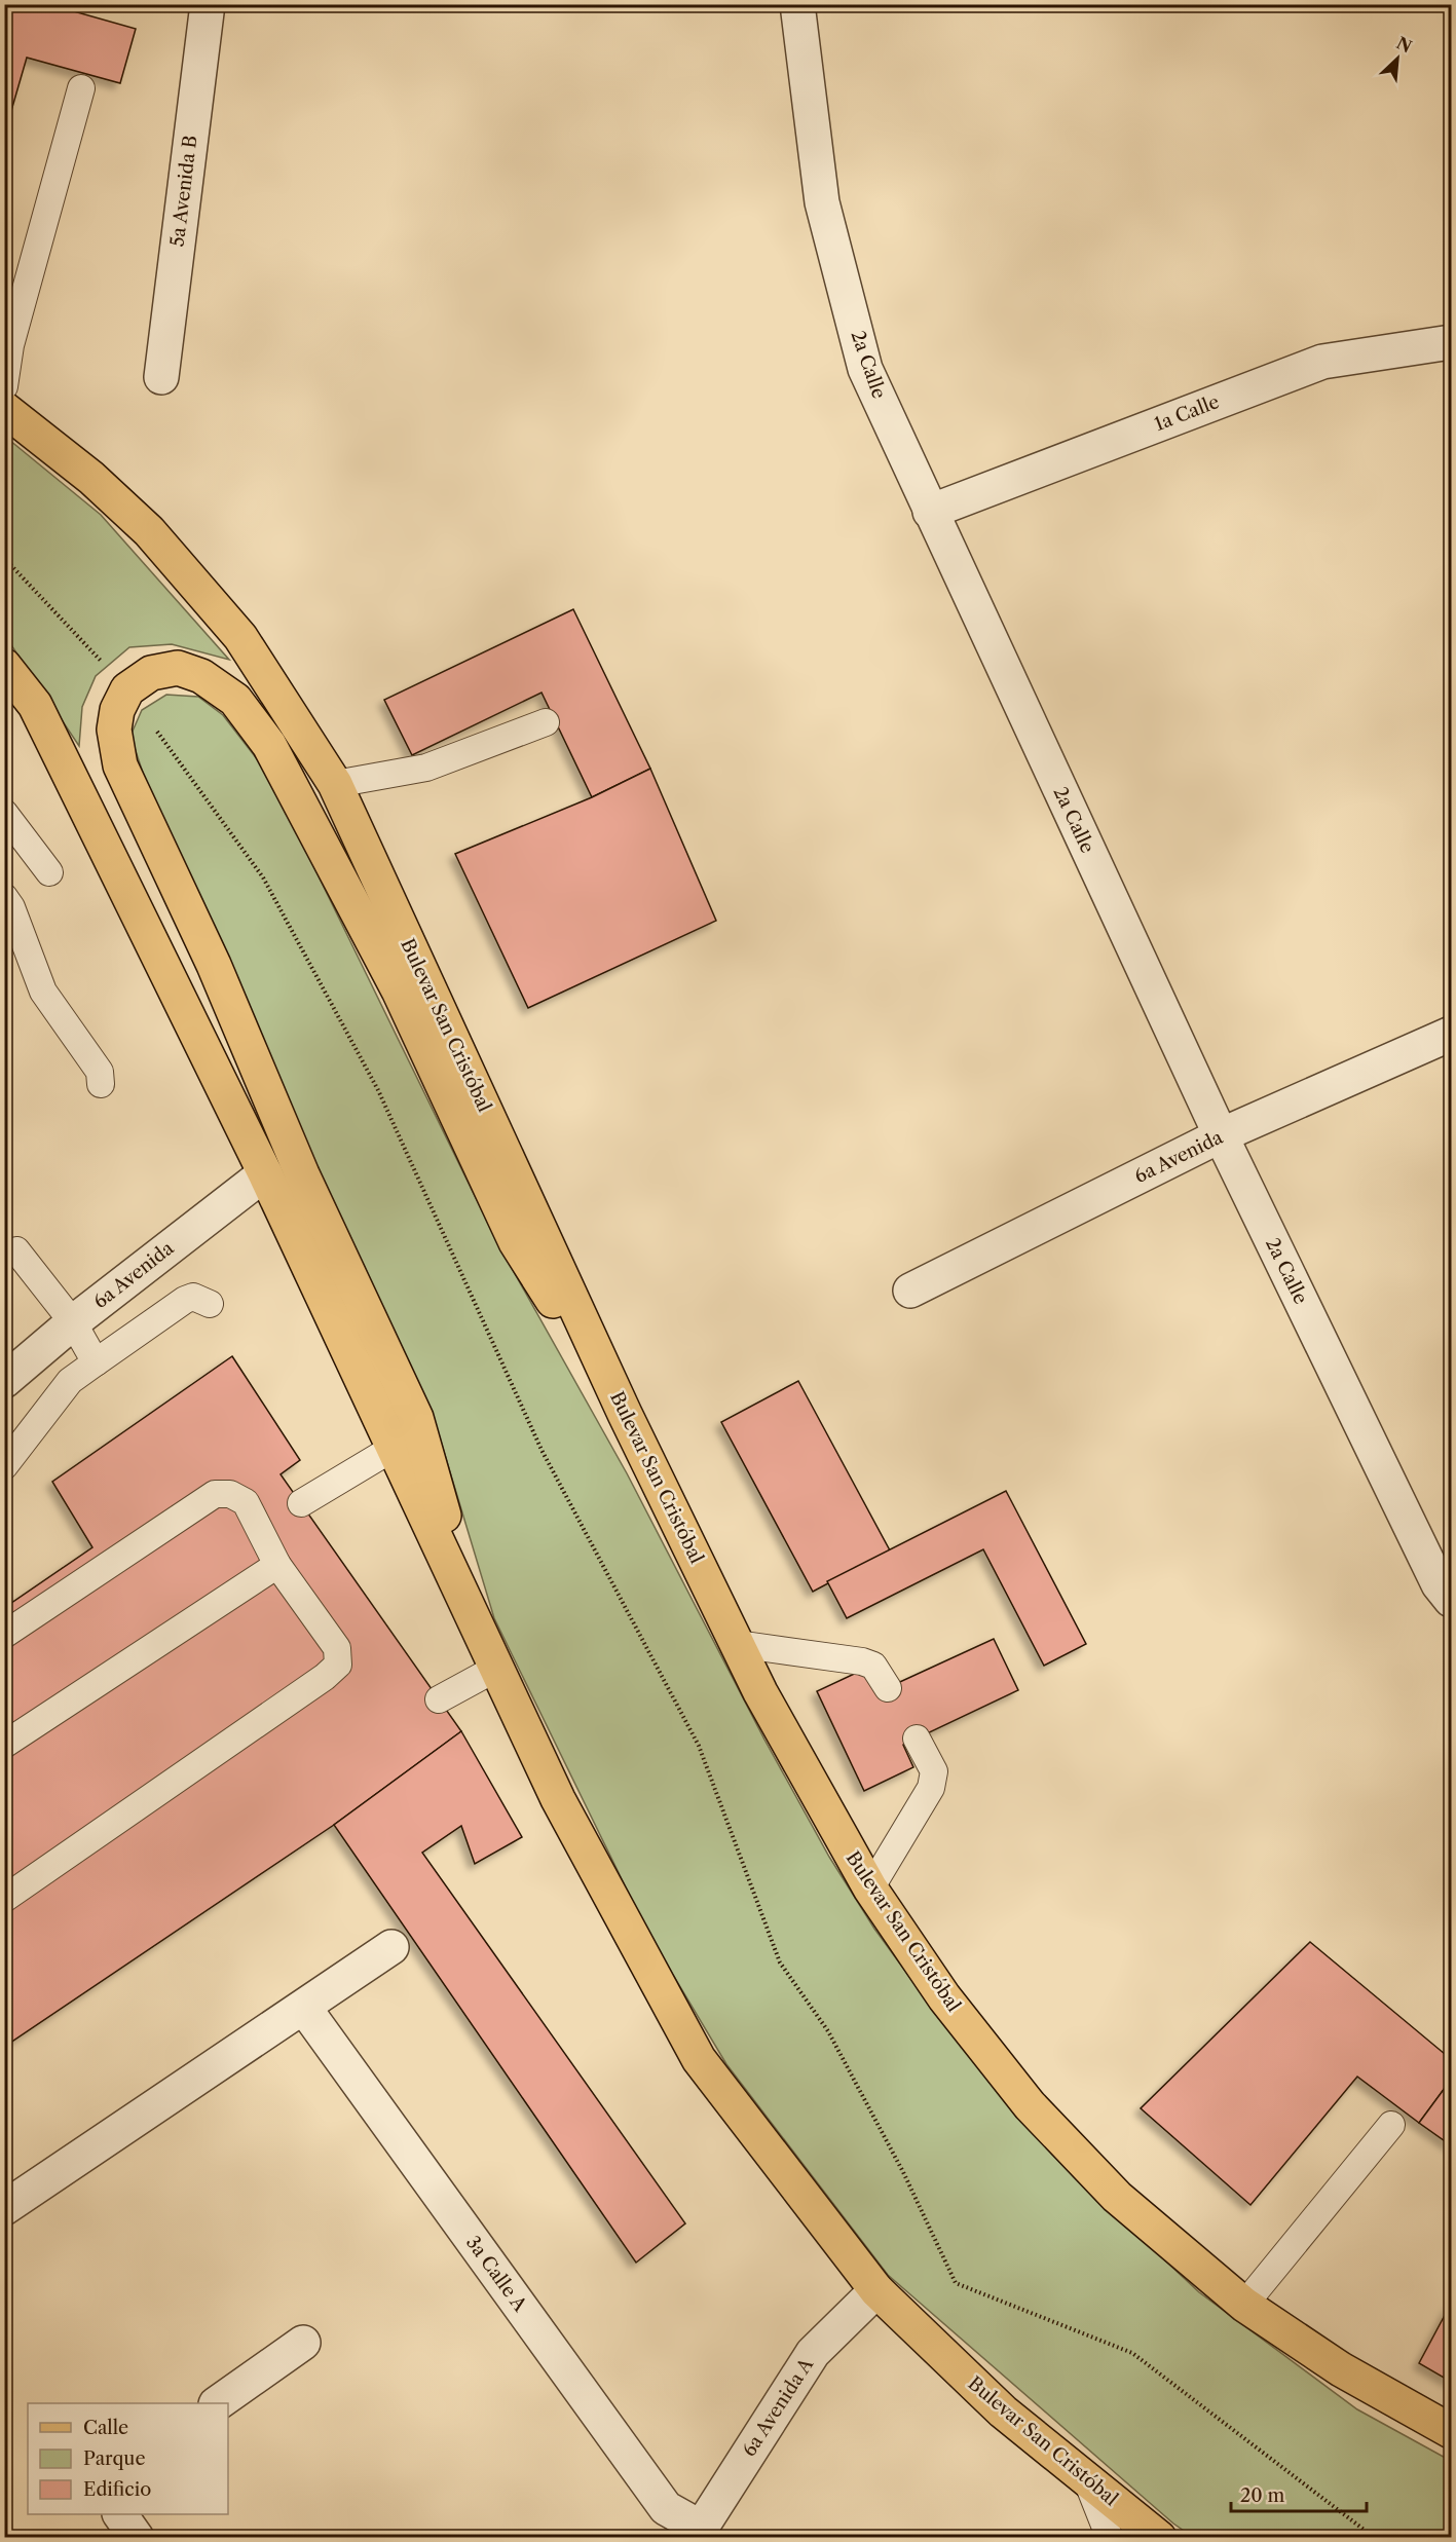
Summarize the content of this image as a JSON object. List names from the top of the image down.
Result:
{
  "streets": {
    "main road": ["Bulevar San Cristóbal"],
    "street": [
      "5a Avenida B",
      "2a Calle",
      "1a Calle",
      "6a Avenida",
      "3a Calle A",
      "6a Avenida A"
    ]
  },
  "crossings": [
    ["2a Calle", "1a Calle"],
    ["2a Calle", "6a Avenida"],
    ["Bulevar San Cristóbal", "6a Avenida"],
    ["Bulevar San Cristóbal", "6a Avenida A"],
    ["3a Calle A", "6a Avenida A"]
  ],
  "legend": ["Calle", "Parque", "Edificio"],
  "scale_bar": "20 m",
  "north": "top right"
}
